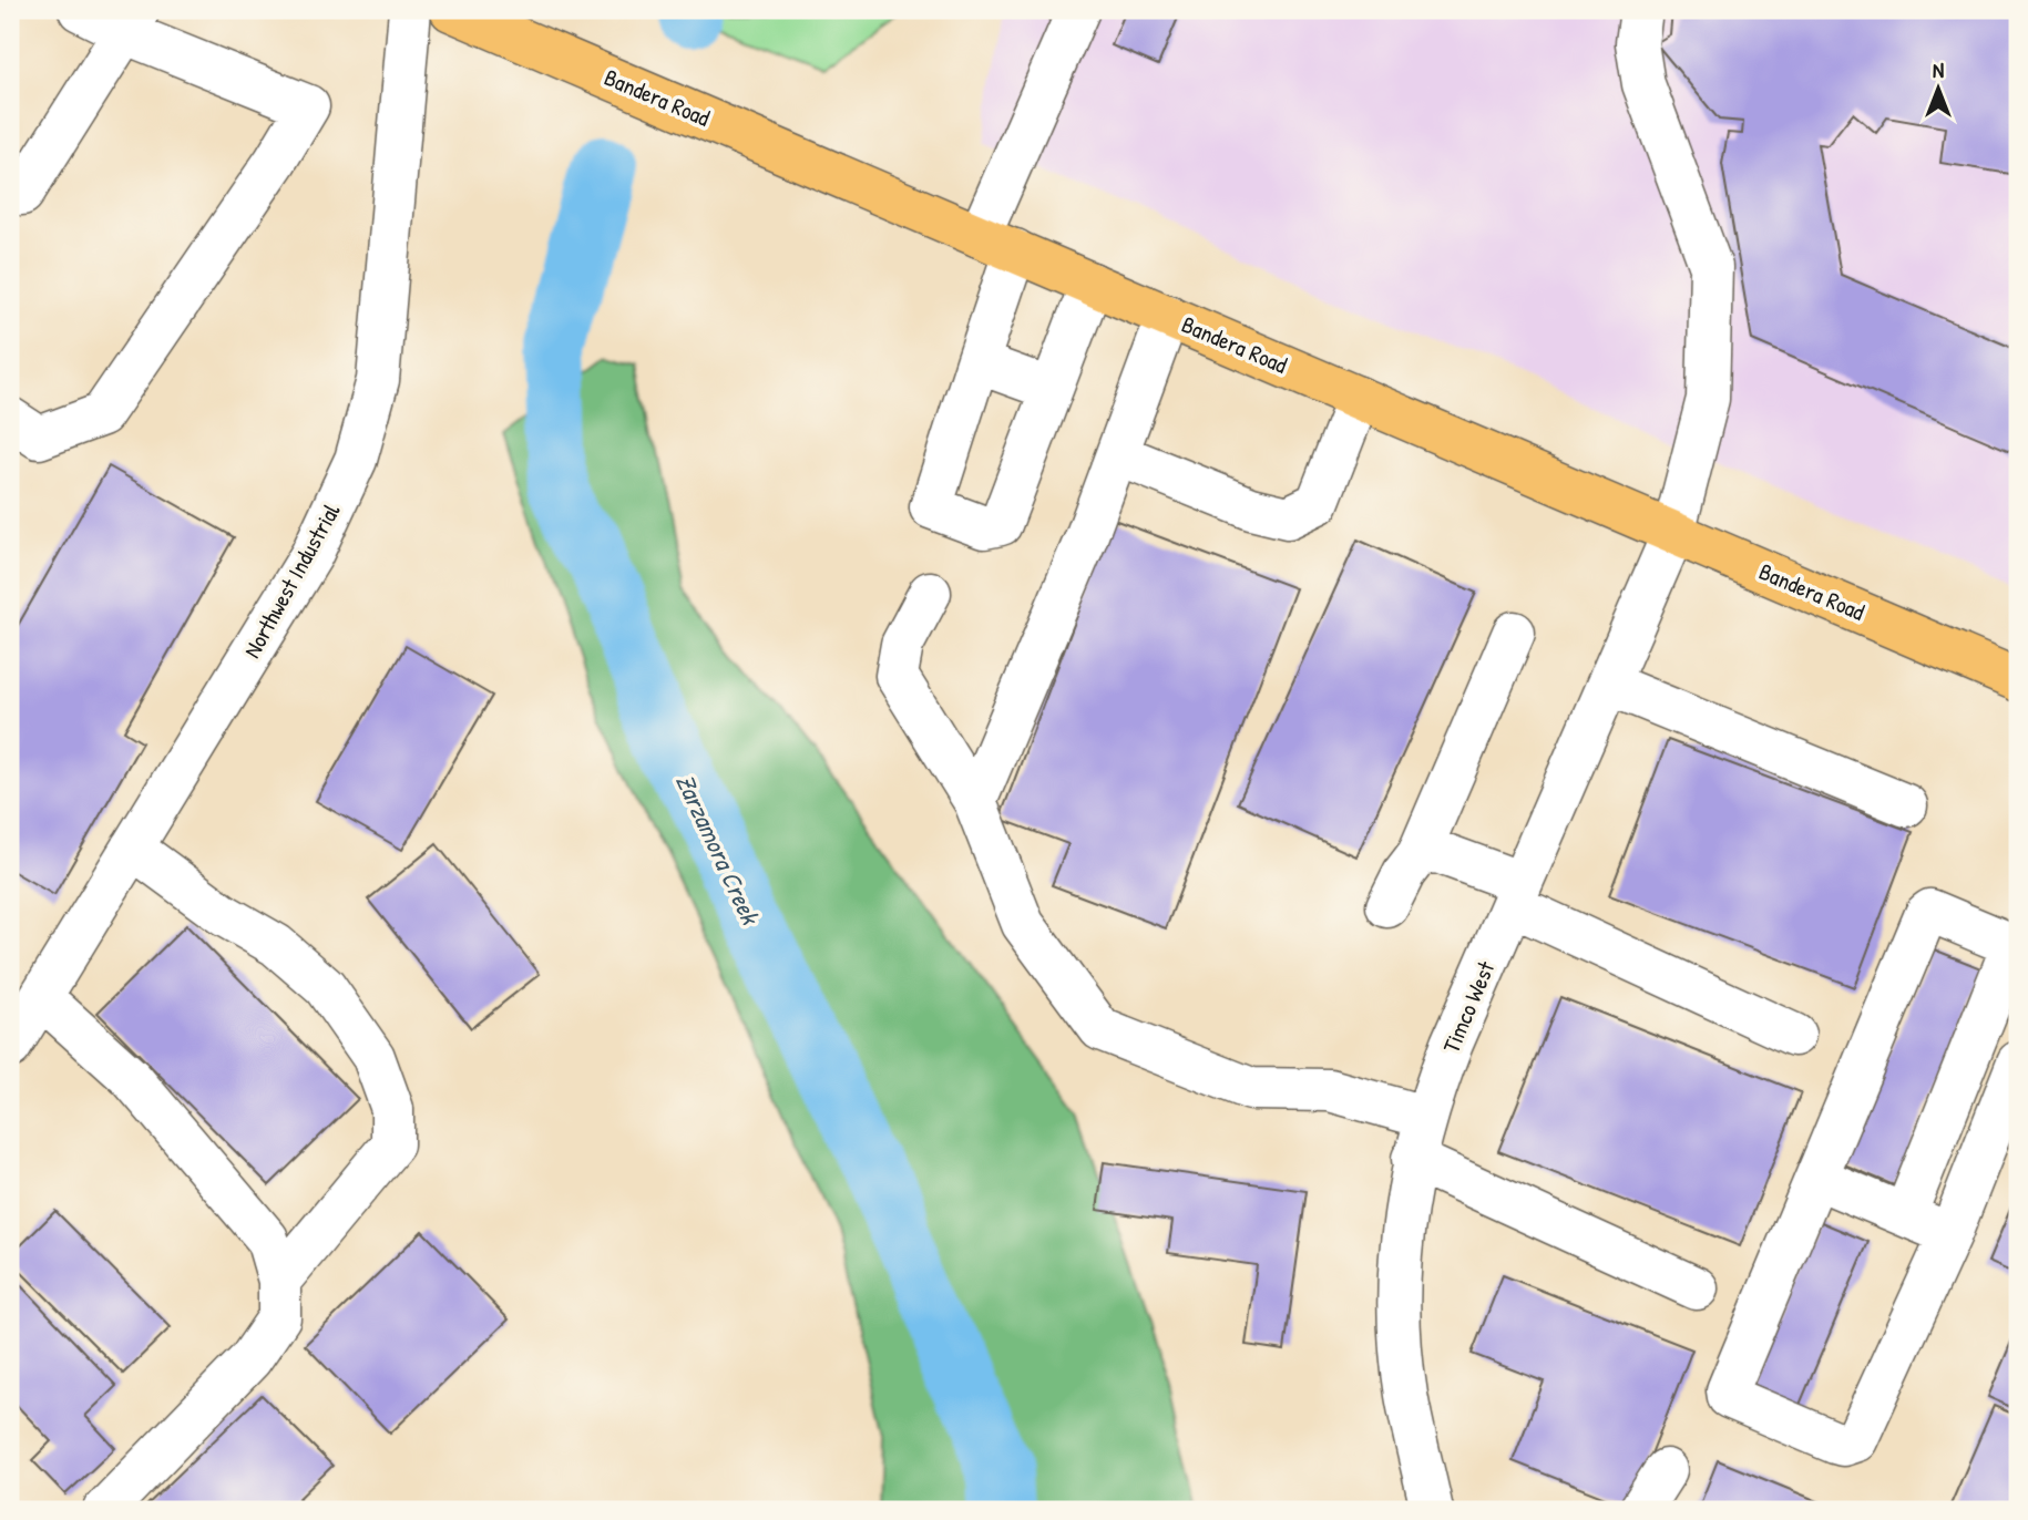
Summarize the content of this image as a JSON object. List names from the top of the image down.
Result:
{
  "streets": {
    "main road": ["Bandera Road"],
    "street": ["Northwest Industrial", "Timco West"]
  },
  "crossings": [
    ["Bandera Road", "Timco West"]
  ],
  "water": ["Zarzamora Creek"],
  "north": "top"
}
